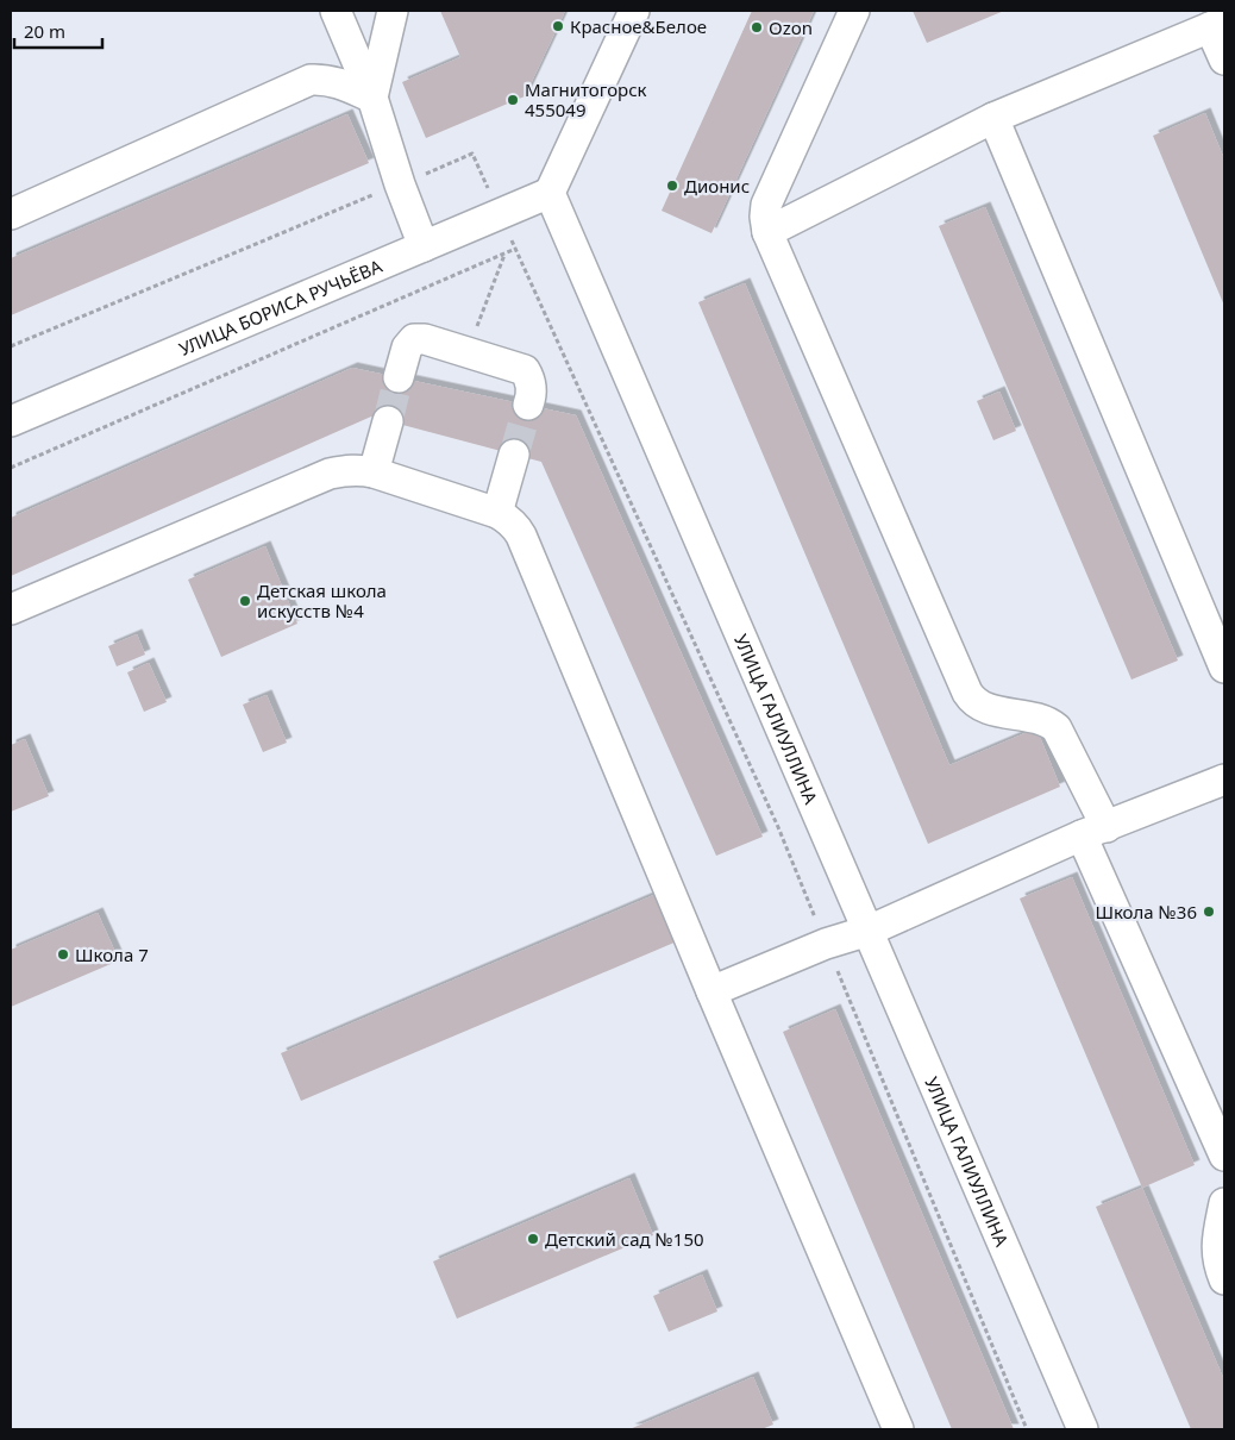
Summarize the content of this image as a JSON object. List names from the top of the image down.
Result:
{
  "streets": {
    "street": ["УЛИЦА БОРИСА РУЧЬЁВА", "УЛИЦА ГАЛИУЛЛИНА"]
  },
  "crossings": [
    ["УЛИЦА БОРИСА РУЧЬЁВА", "УЛИЦА ГАЛИУЛЛИНА"]
  ],
  "places": [
    "Красное&Белое",
    "Ozon",
    "Магнитогорск 455049",
    "Дионис",
    "Детская школа искусств №4",
    "Школа №36",
    "Школа 7",
    "Детский сад №150"
  ],
  "scale_bar": "20 m"
}
